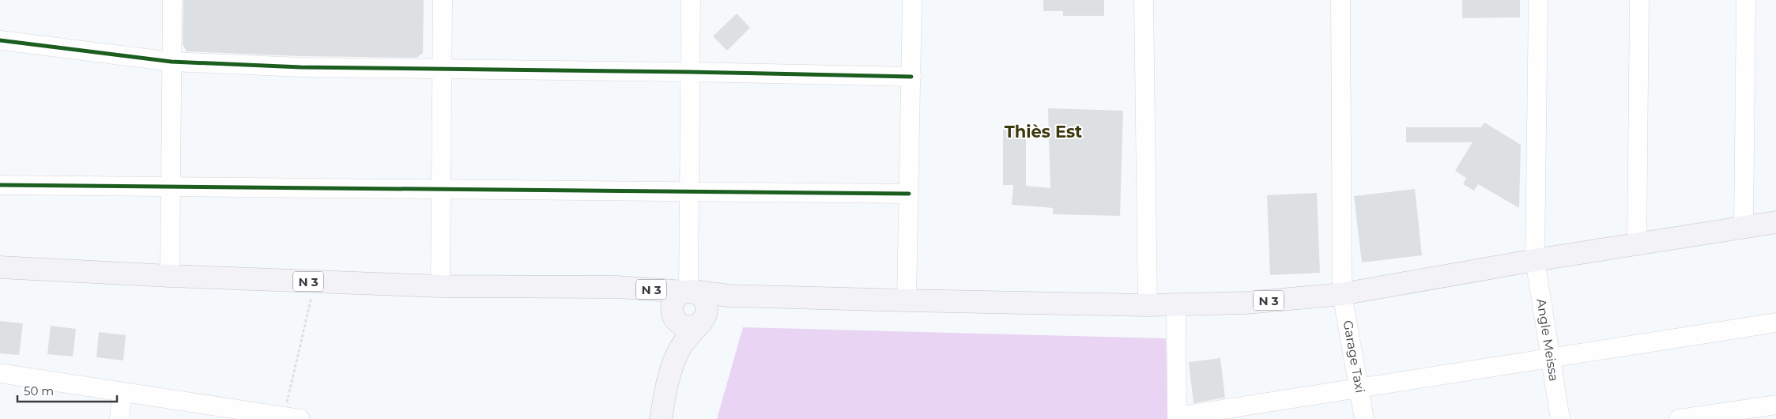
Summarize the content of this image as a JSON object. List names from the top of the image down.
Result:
{
  "streets": {
    "main road": ["N 3"],
    "street": ["Angle Meissa", "Garage Taxi"]
  },
  "crossings": [
    ["N 3", "Angle Meissa"],
    ["N 3", "Garage Taxi"]
  ],
  "districts": ["Thiès Est"],
  "scale_bar": "50 m"
}
